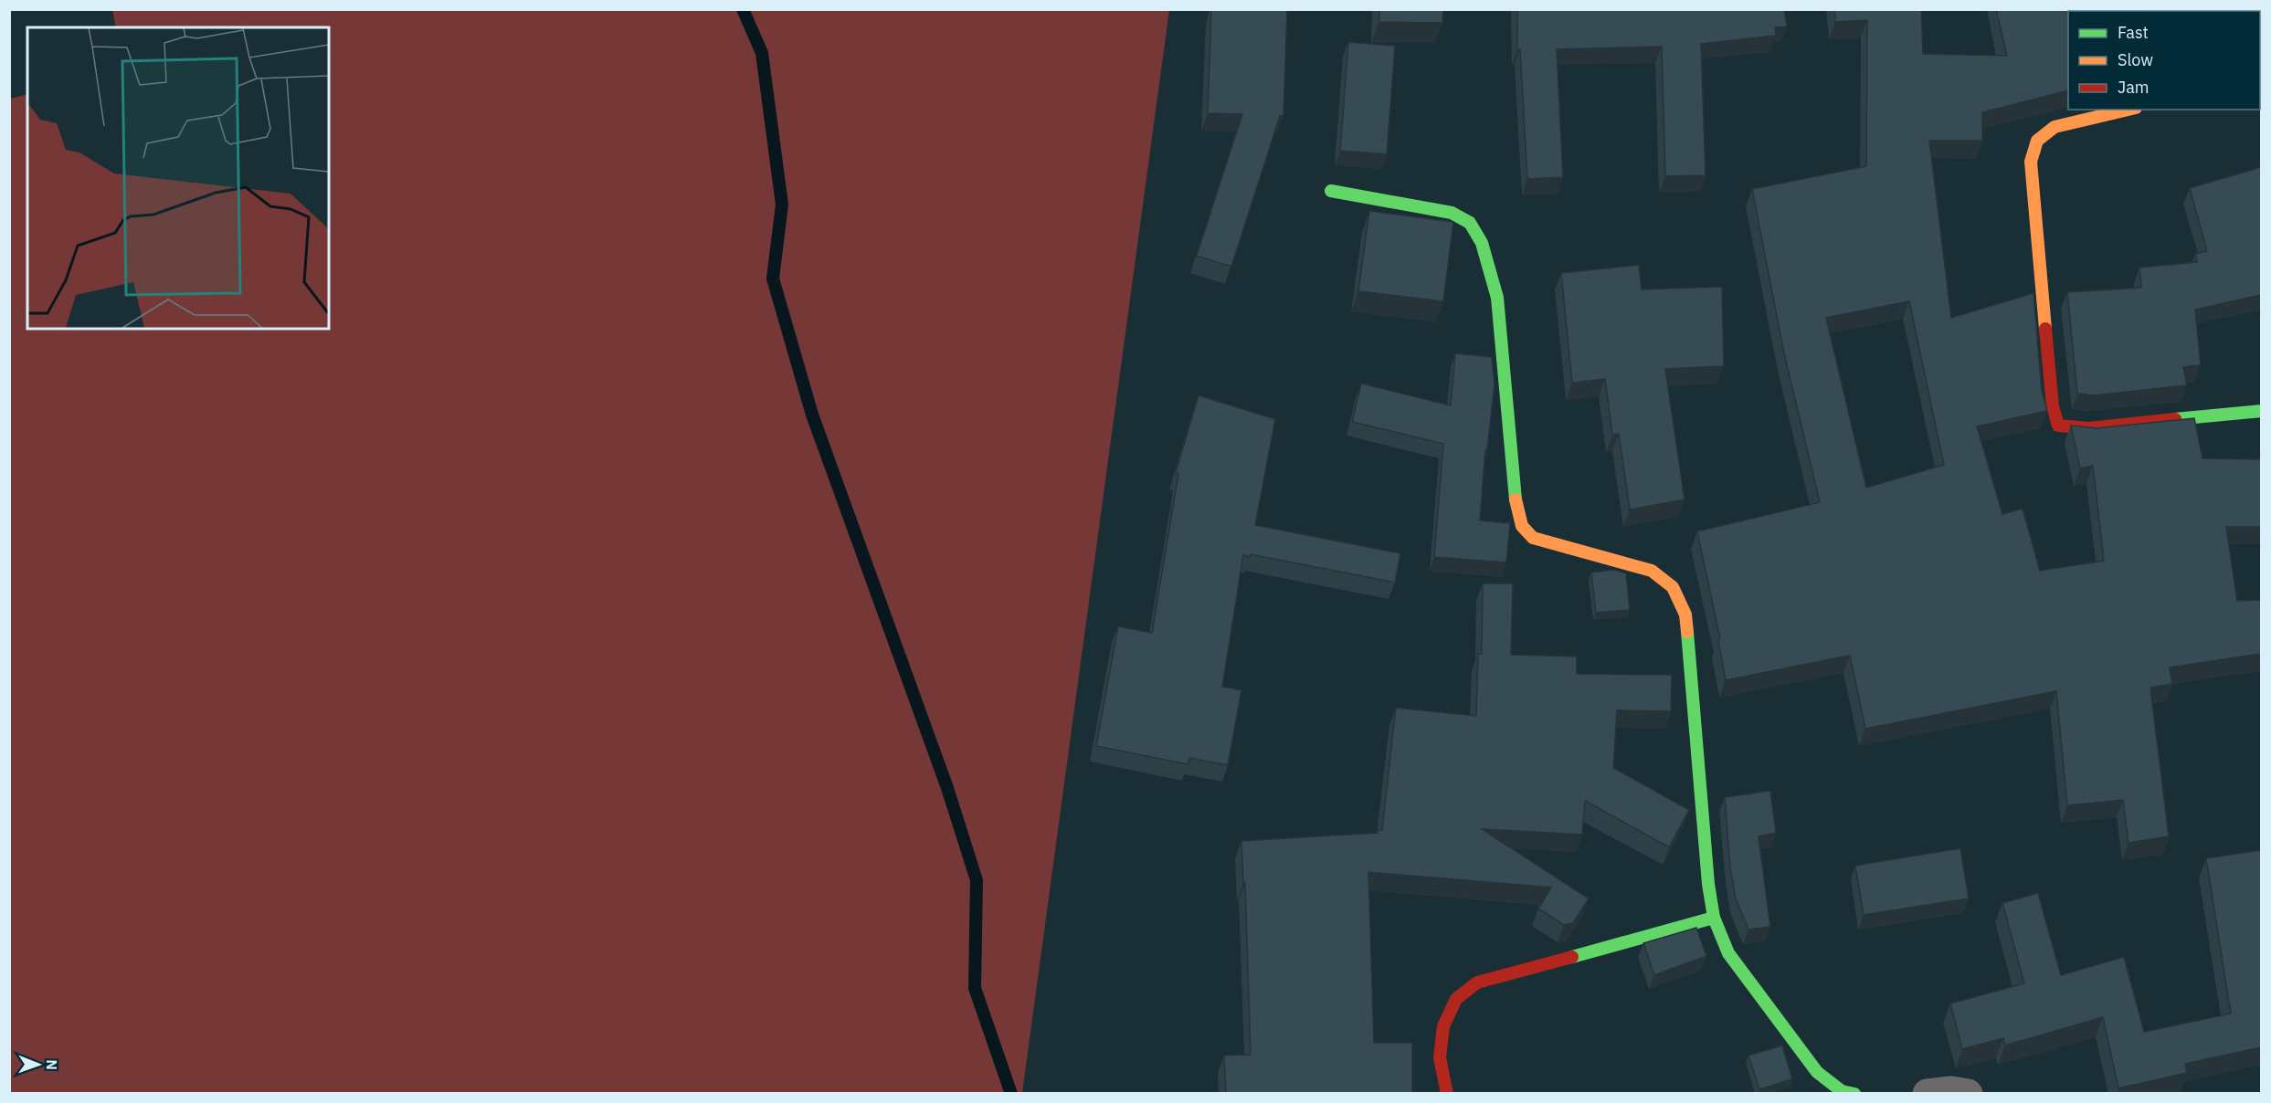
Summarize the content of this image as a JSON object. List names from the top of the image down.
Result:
{
  "legend": ["Fast", "Slow", "Jam"],
  "north": "right"
}
